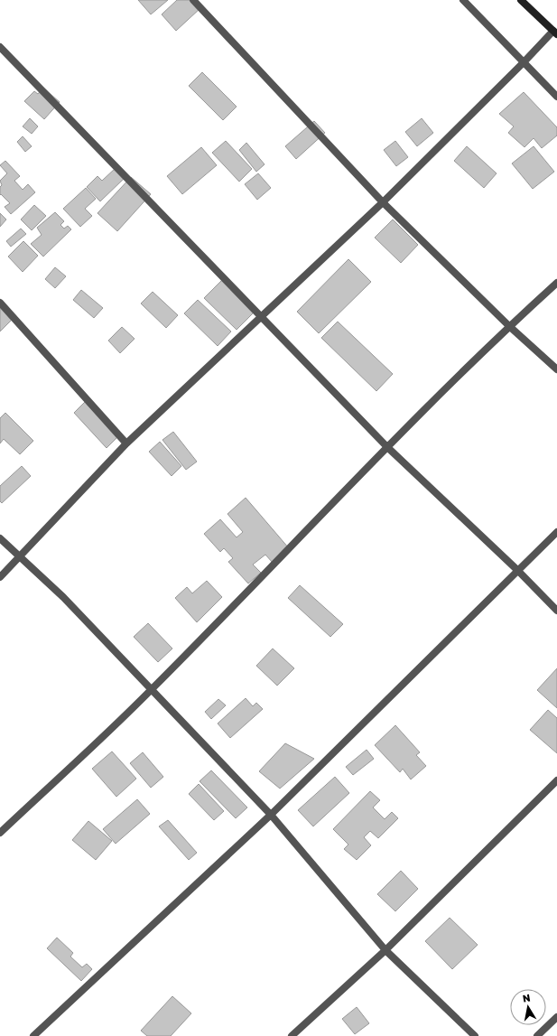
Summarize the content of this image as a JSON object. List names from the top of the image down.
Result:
{
  "north": "top"
}
